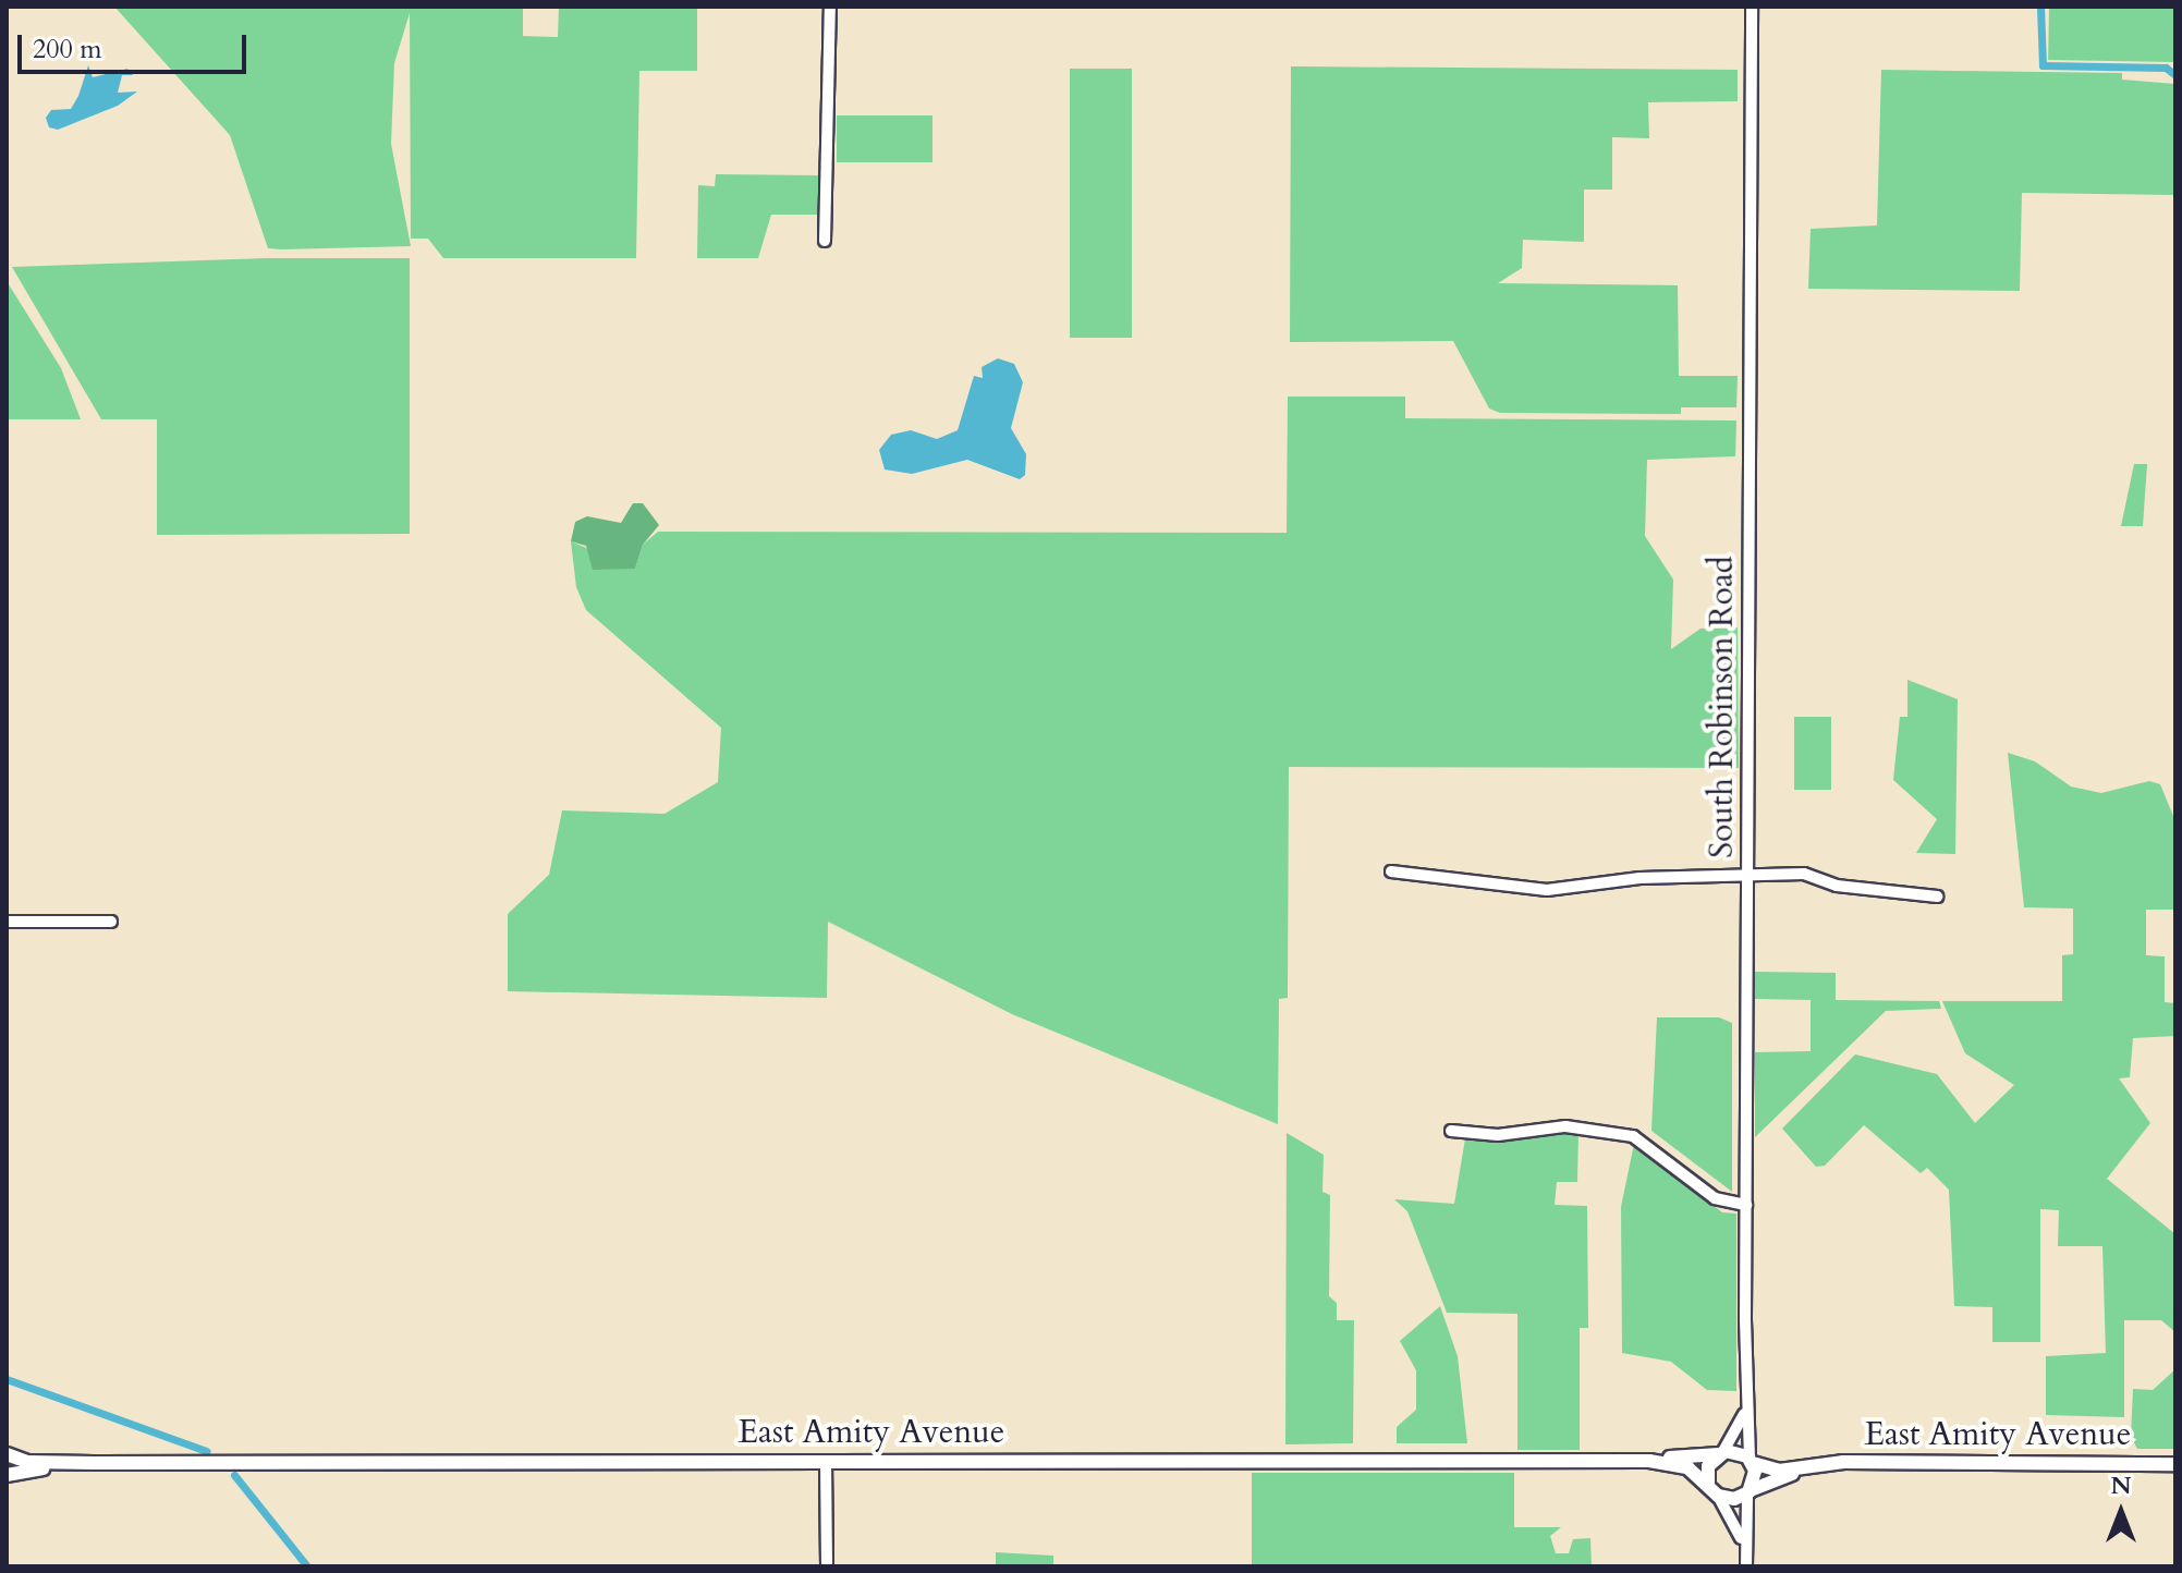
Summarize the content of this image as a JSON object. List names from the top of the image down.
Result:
{
  "streets": {
    "main road": ["East Amity Avenue"],
    "street": ["South Robinson Road"]
  },
  "crossings": [
    ["South Robinson Road", "East Amity Avenue"]
  ],
  "scale_bar": "200 m",
  "north": "top"
}
